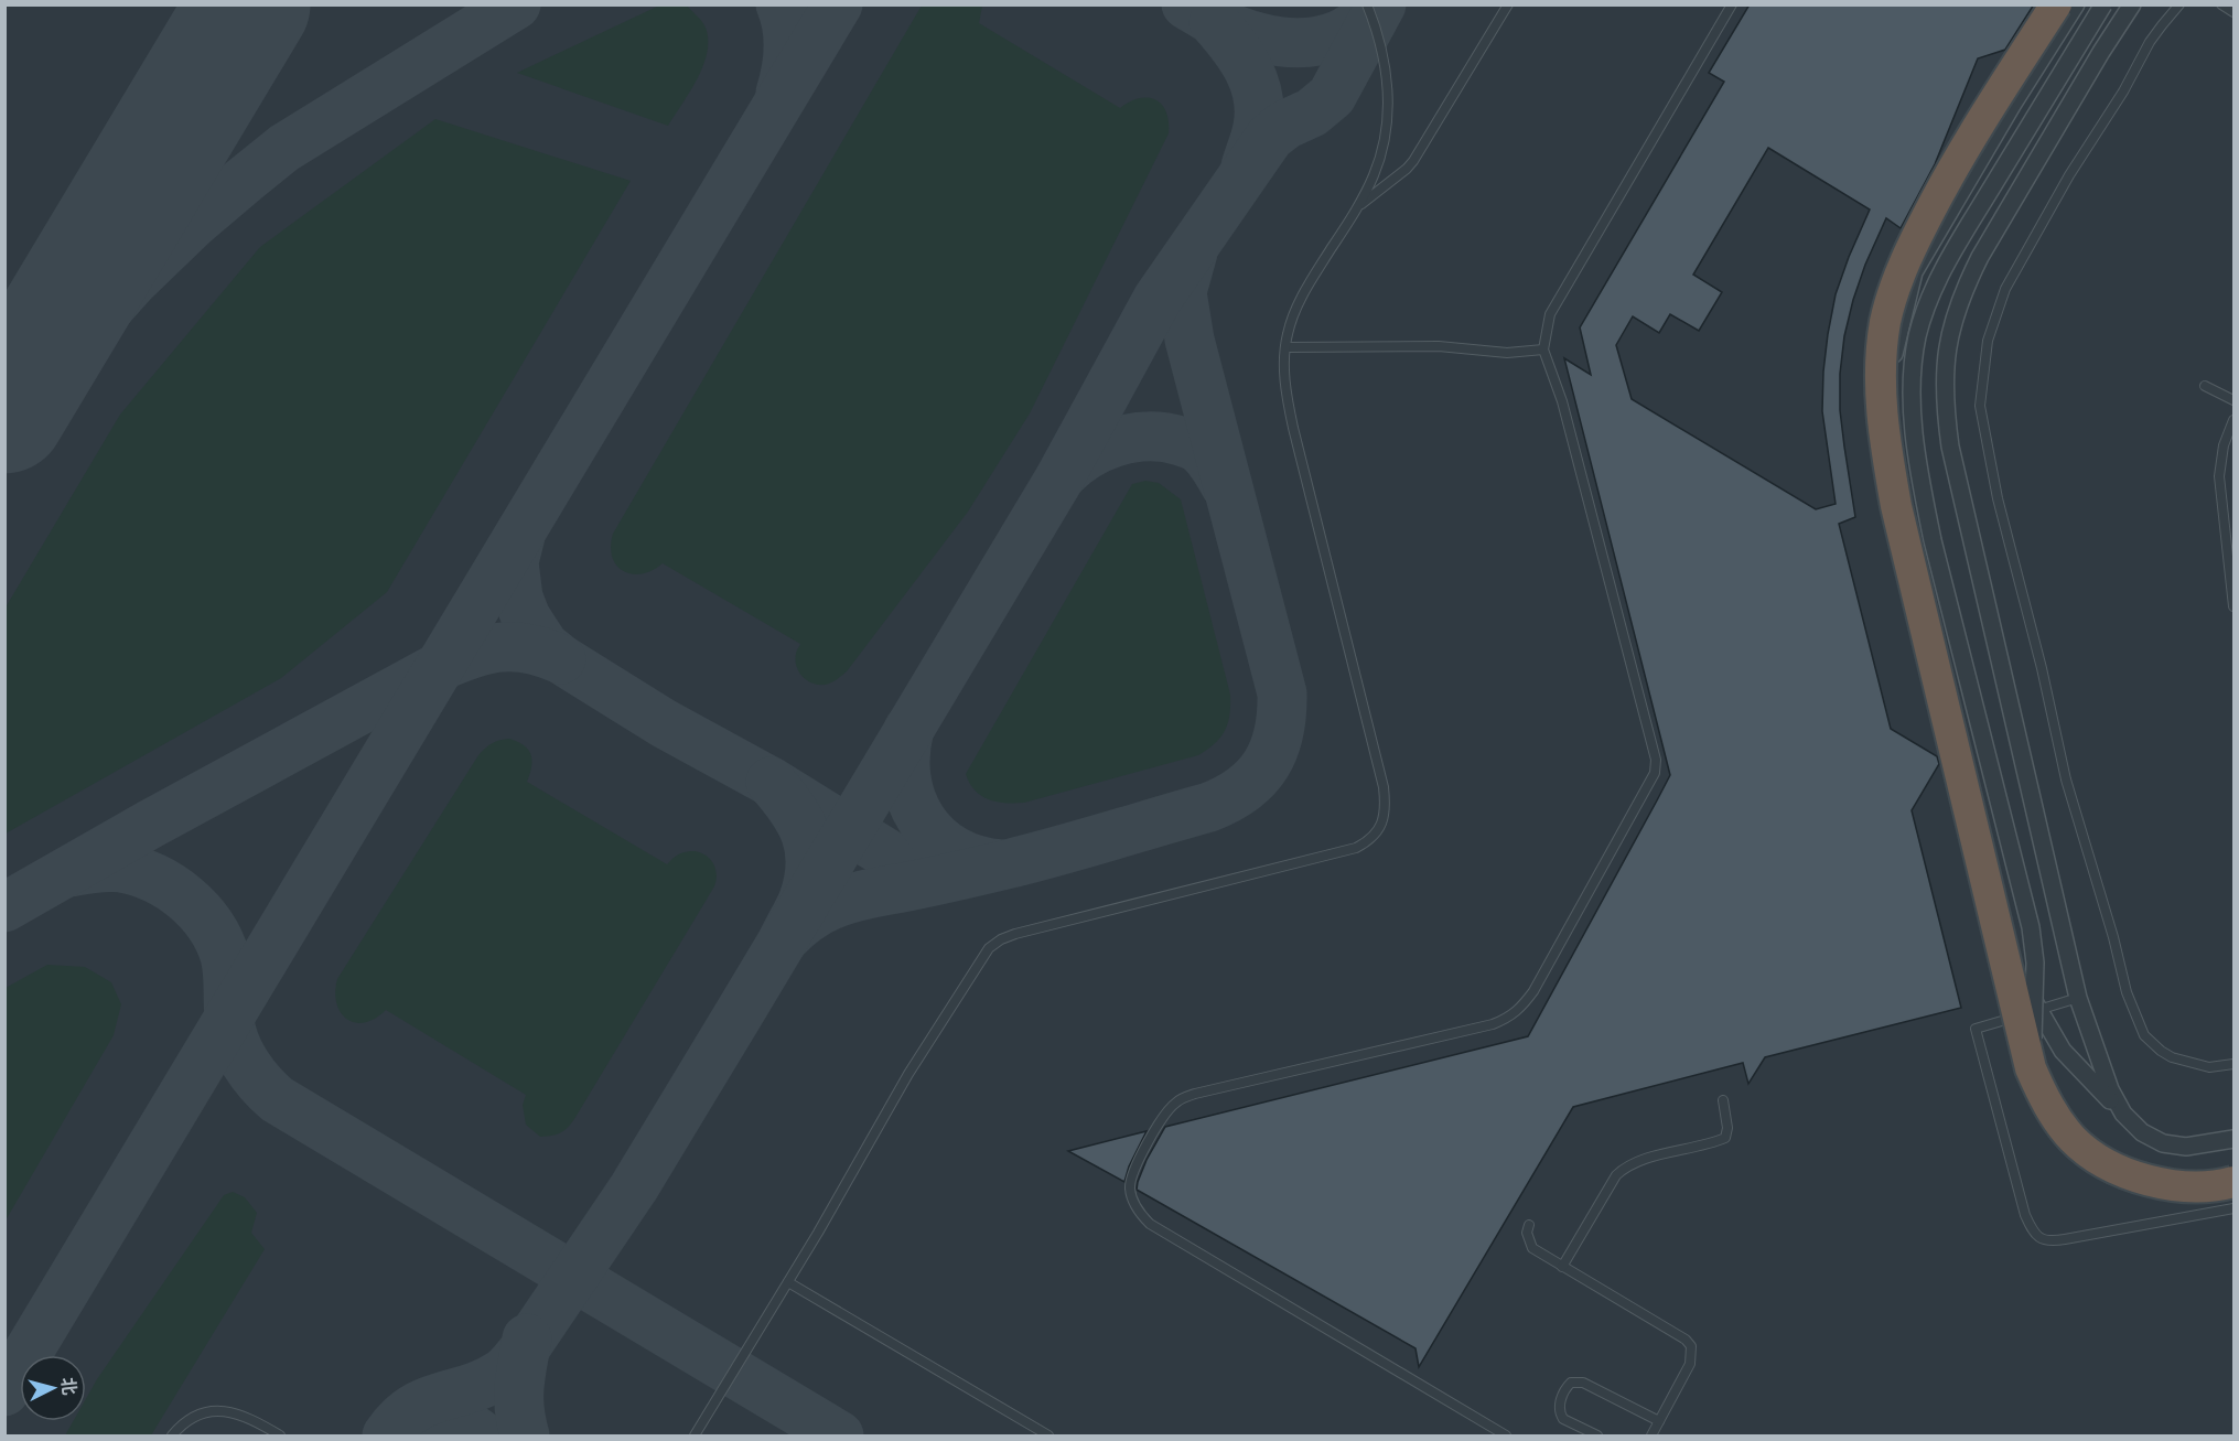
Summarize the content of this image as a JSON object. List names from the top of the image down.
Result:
{
  "north": "right"
}
